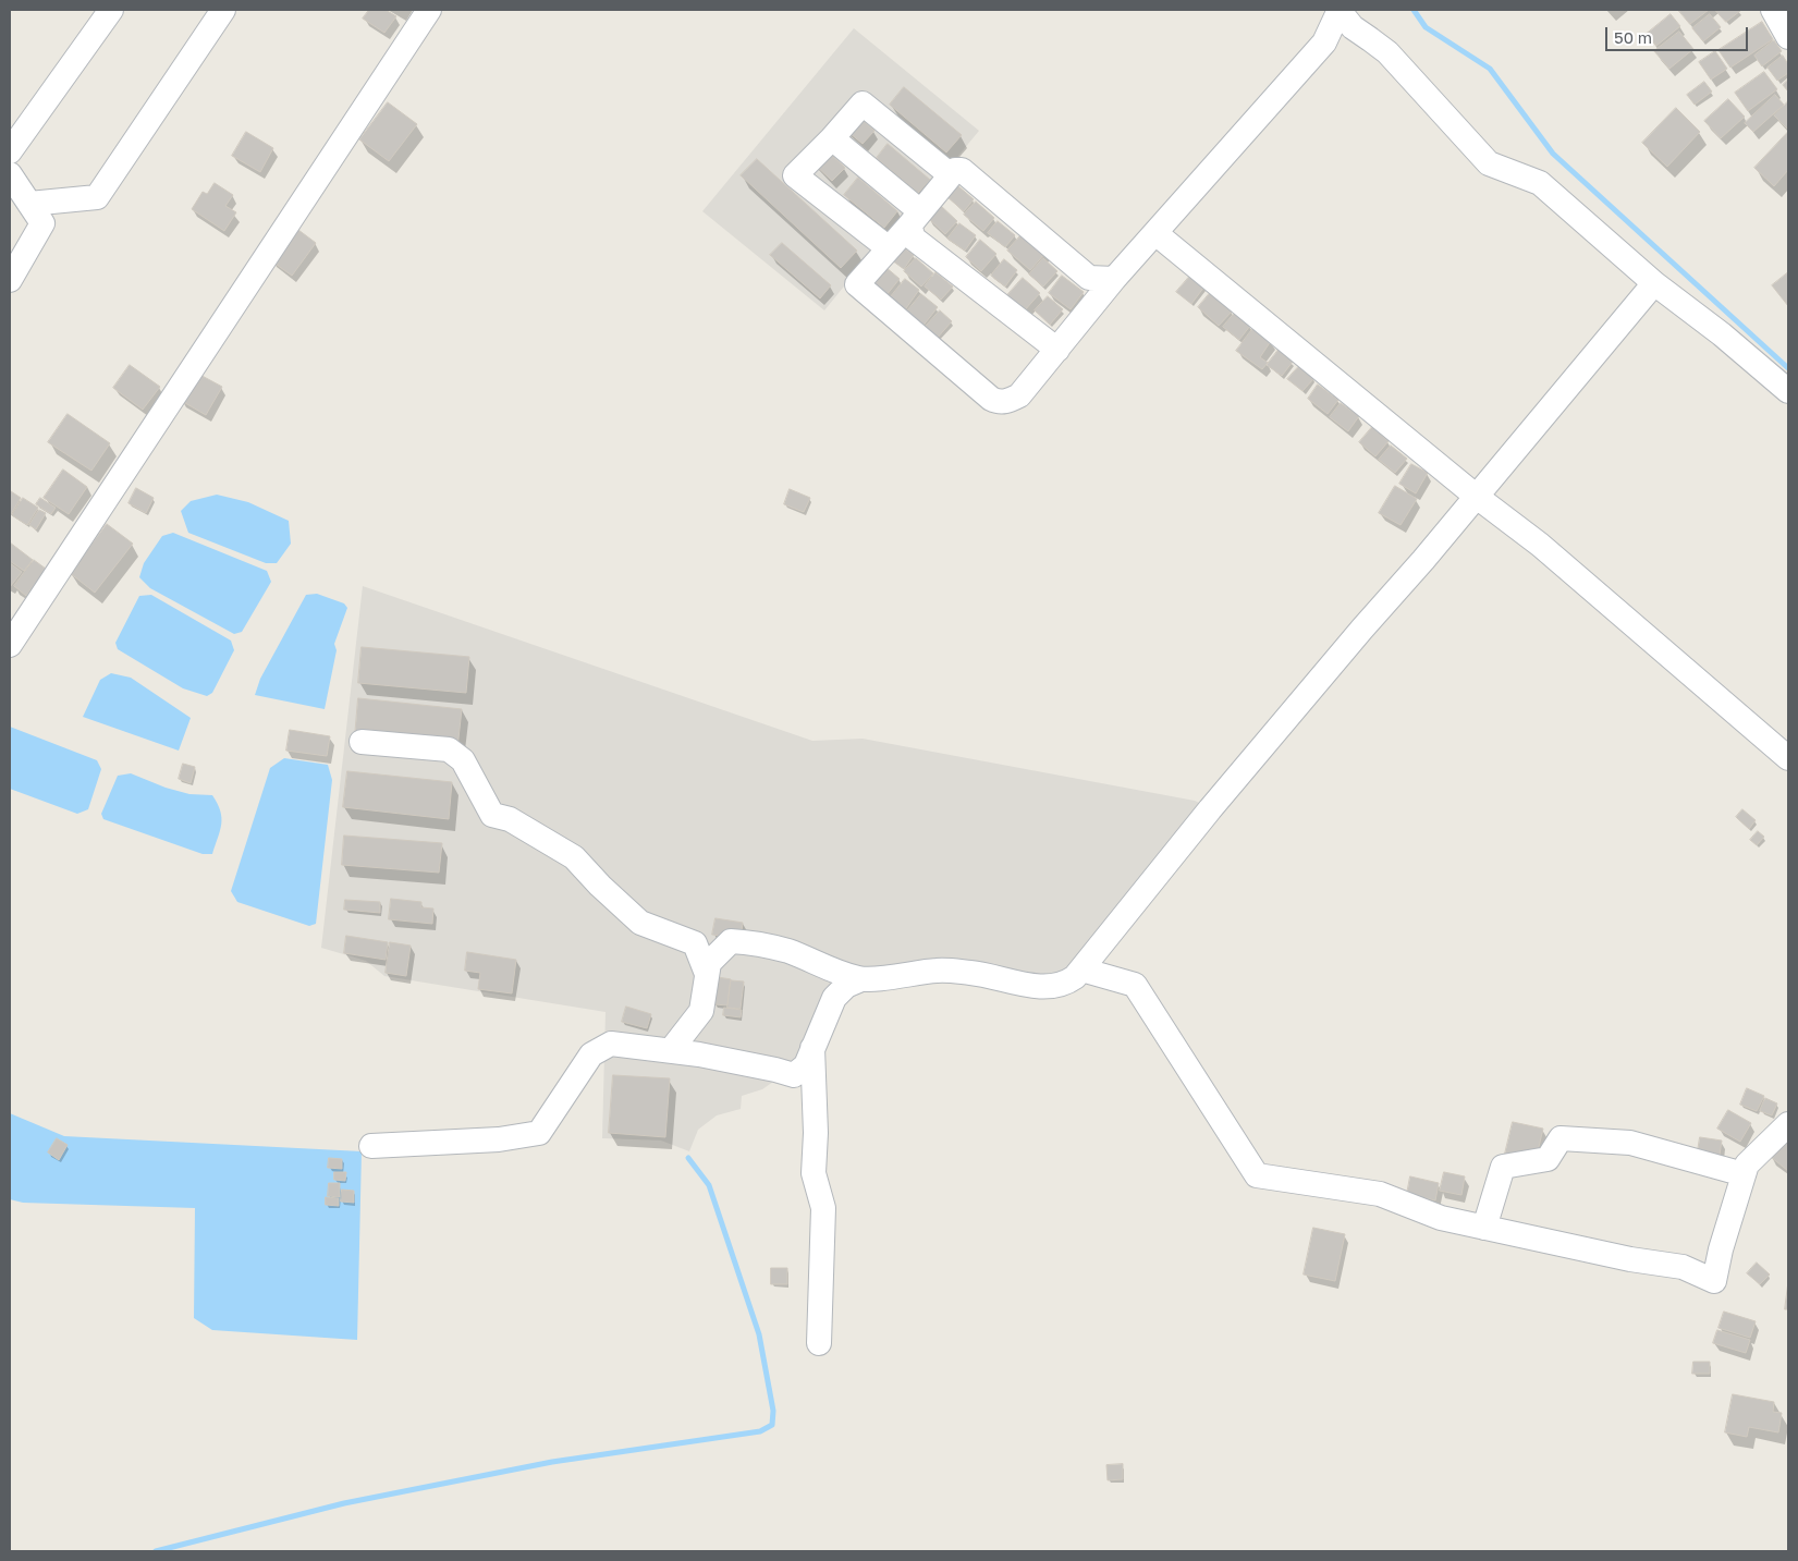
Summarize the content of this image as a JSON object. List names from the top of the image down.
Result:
{
  "scale_bar": "50 m"
}
